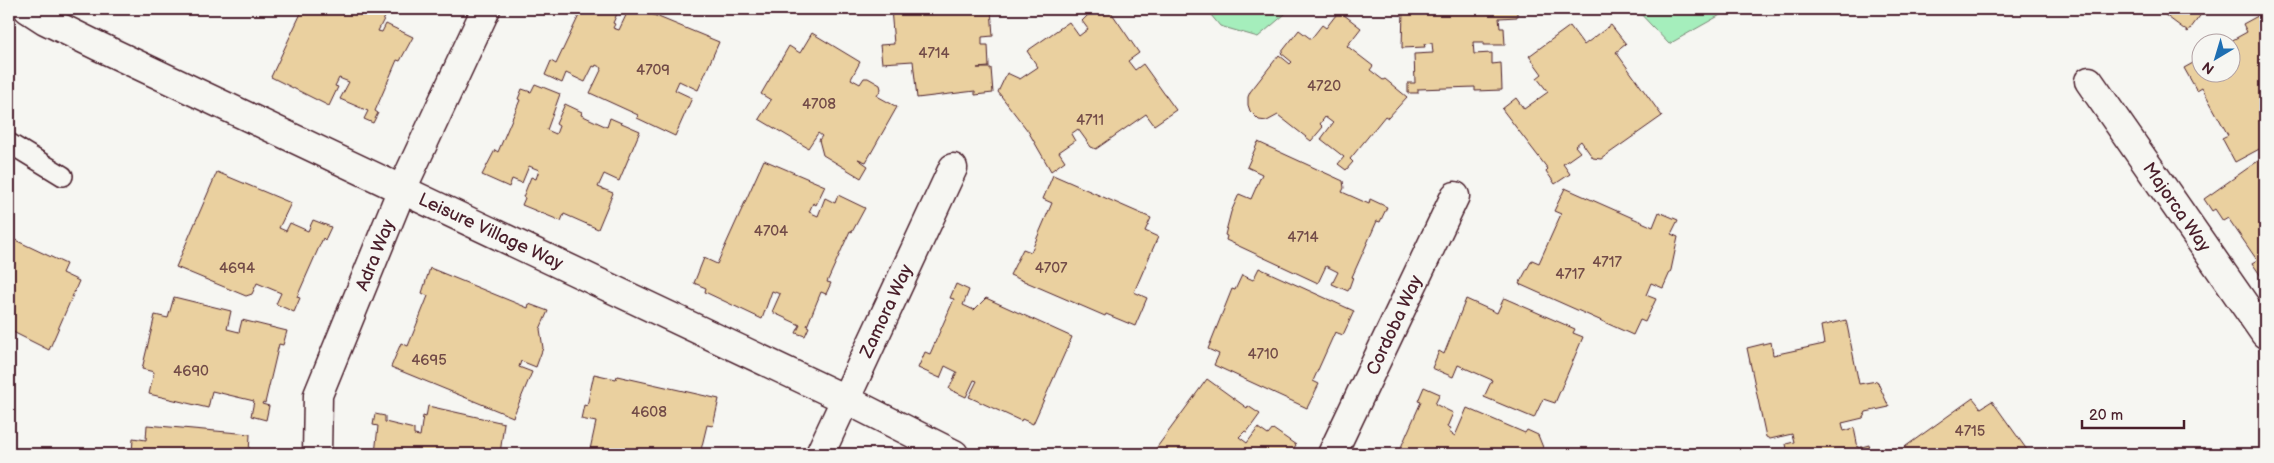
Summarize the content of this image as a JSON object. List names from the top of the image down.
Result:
{
  "streets": {
    "street": [
      "Majorca Way",
      "Leisure Village Way",
      "Adra Way",
      "Zamora Way",
      "Cordoba Way"
    ]
  },
  "crossings": [
    ["Leisure Village Way", "Adra Way"],
    ["Leisure Village Way", "Zamora Way"]
  ],
  "house_numbers": [
    "4714",
    "4709",
    "4720",
    "4708",
    "4711",
    "4704",
    "4714",
    "4717",
    "4694",
    "4707",
    "4717",
    "4710",
    "4695",
    "4690",
    "4608",
    "4715"
  ],
  "scale_bar": "20 m",
  "north": "bottom left"
}
